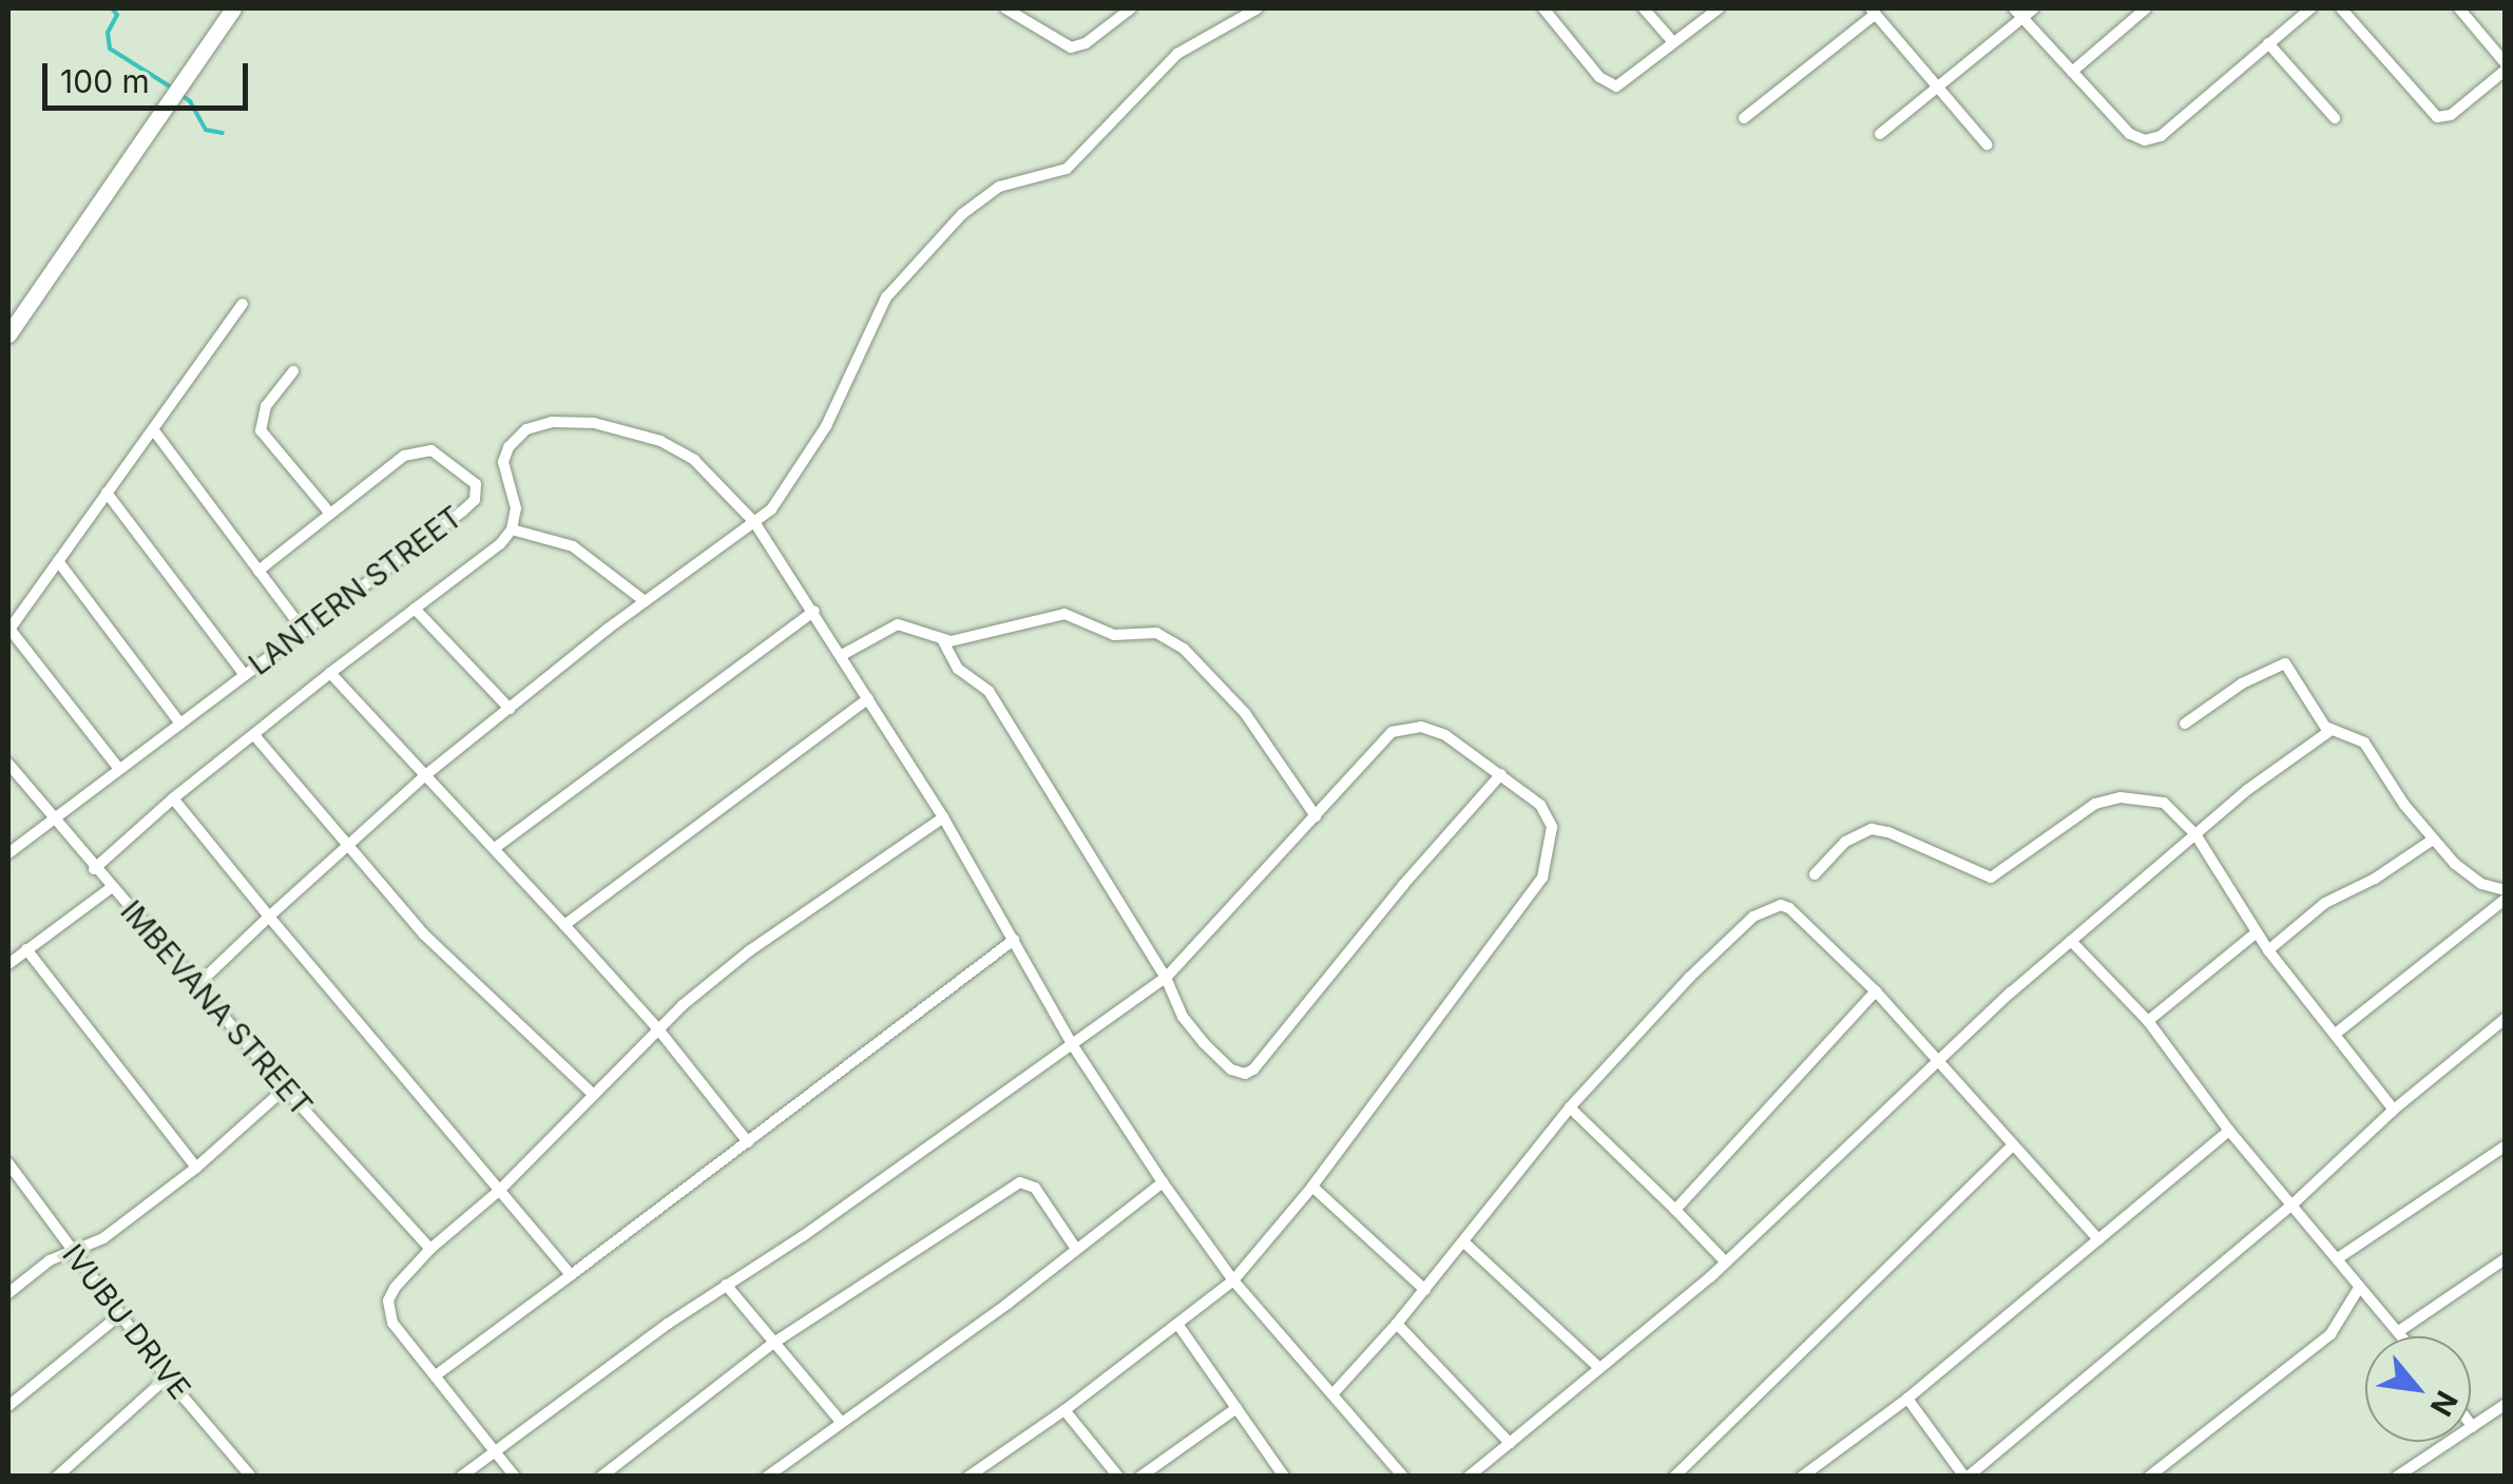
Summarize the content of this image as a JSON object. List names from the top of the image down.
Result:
{
  "streets": {
    "street": ["LANTERN STREET", "IMBEVANA STREET", "IVUBU DRIVE"]
  },
  "crossings": [
    ["LANTERN STREET", "IMBEVANA STREET"]
  ],
  "scale_bar": "100 m",
  "north": "bottom right"
}
